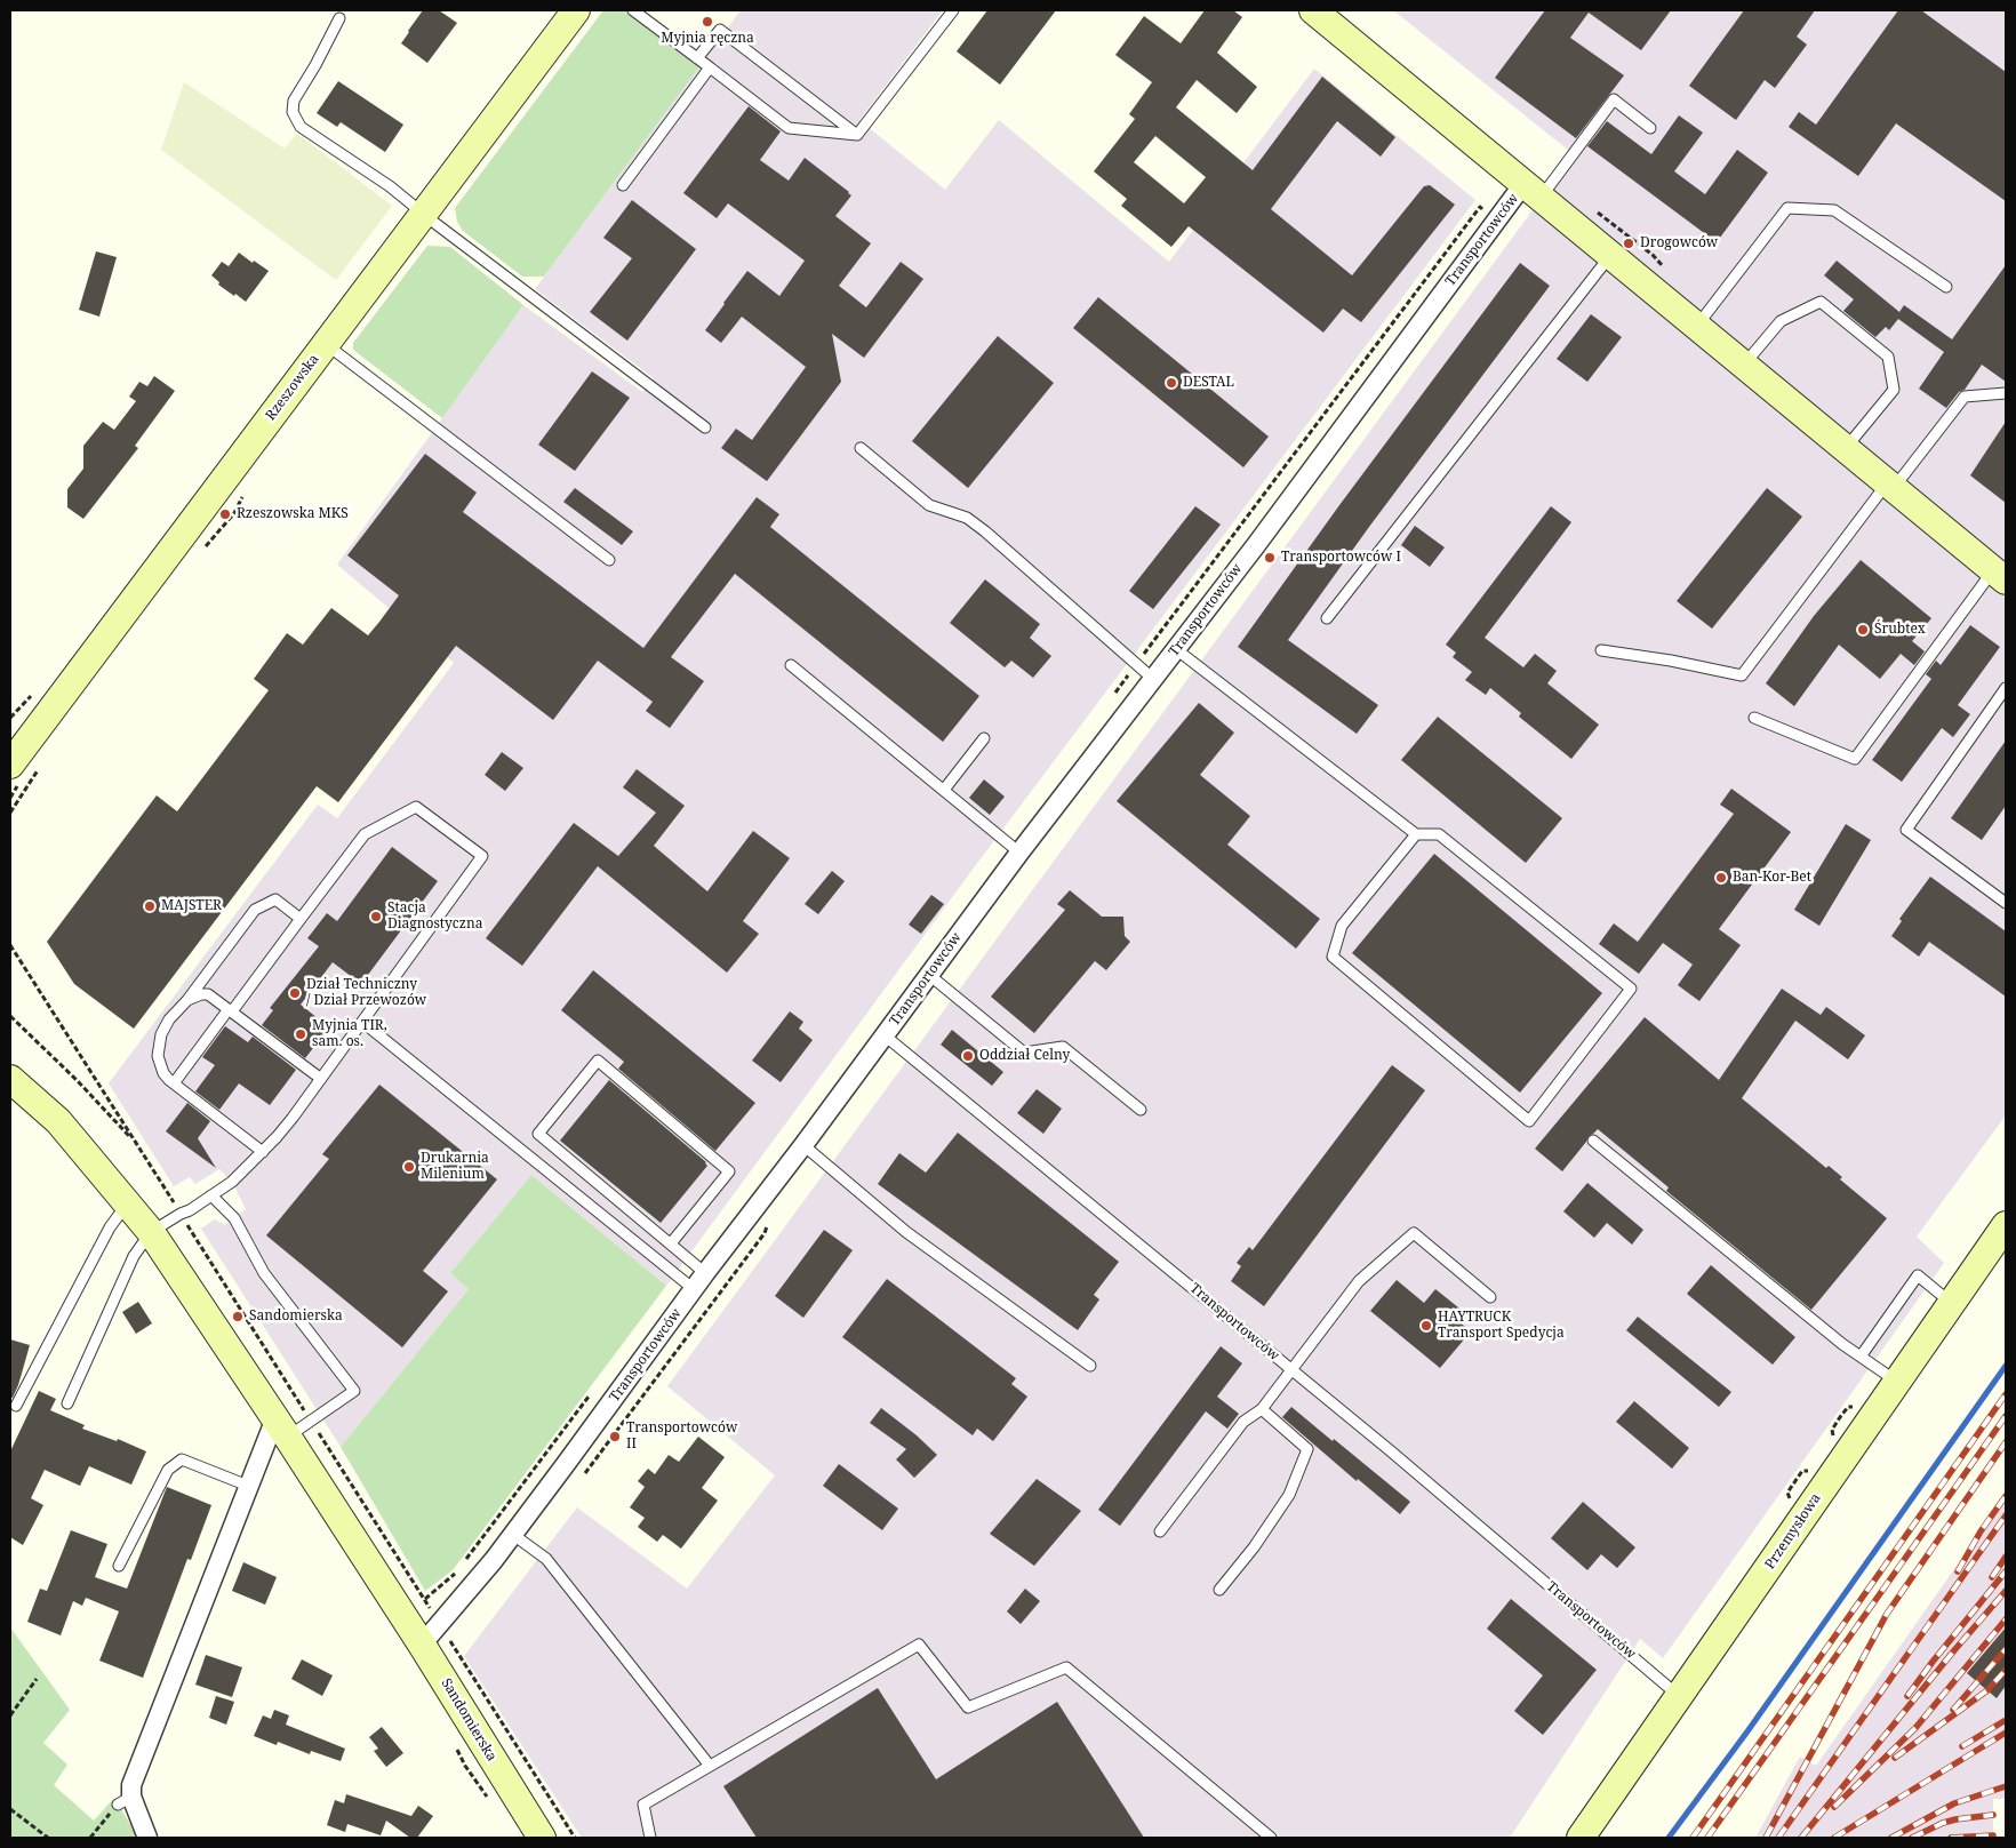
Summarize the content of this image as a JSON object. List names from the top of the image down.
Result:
{
  "streets": {
    "street": [
      "Transportowców",
      "Rzeszowska",
      "Przemysłowa",
      "Sandomierska"
    ]
  },
  "crossings": [
    ["Transportowców", "Przemysłowa"],
    ["Transportowców", "Sandomierska"]
  ],
  "places": [
    "Myjnia ręczna",
    "Drogowców",
    "DESTAL",
    "Rzeszowska MKS",
    "Transportowców I",
    "Śrubtex",
    "Ban-Kor-Bet",
    "MAJSTER",
    "Stacja Diagnostyczna",
    "Dział Techniczny / Dział Przewozów",
    "Myjnia TIR, sam. os.",
    "Oddział Celny",
    "Drukarnia Milenium",
    "Sandomierska",
    "HAYTRUCK Transport Spedycja",
    "Transportowców II"
  ]
}
